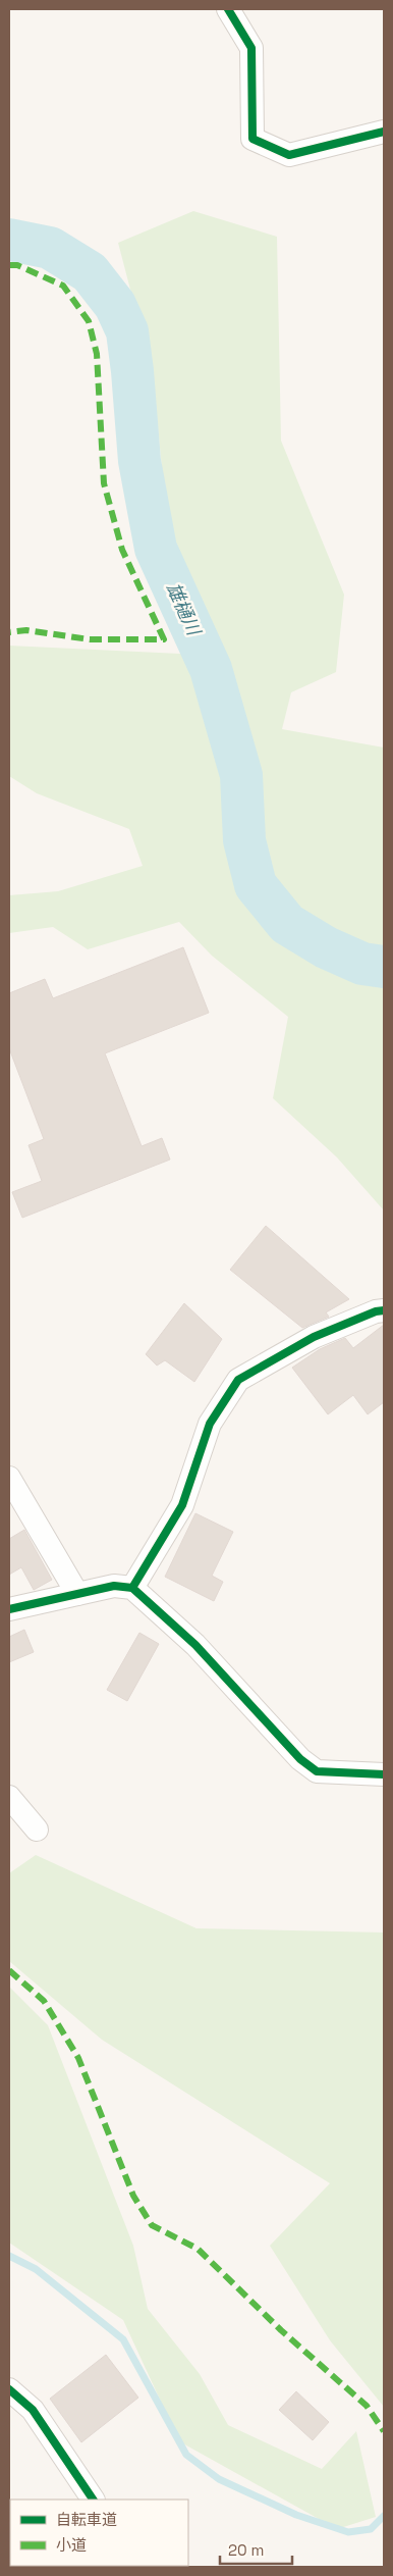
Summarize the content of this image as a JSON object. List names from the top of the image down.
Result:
{
  "water": ["雄樋川"],
  "legend": ["自転車道", "小道"],
  "scale_bar": "20 m"
}
